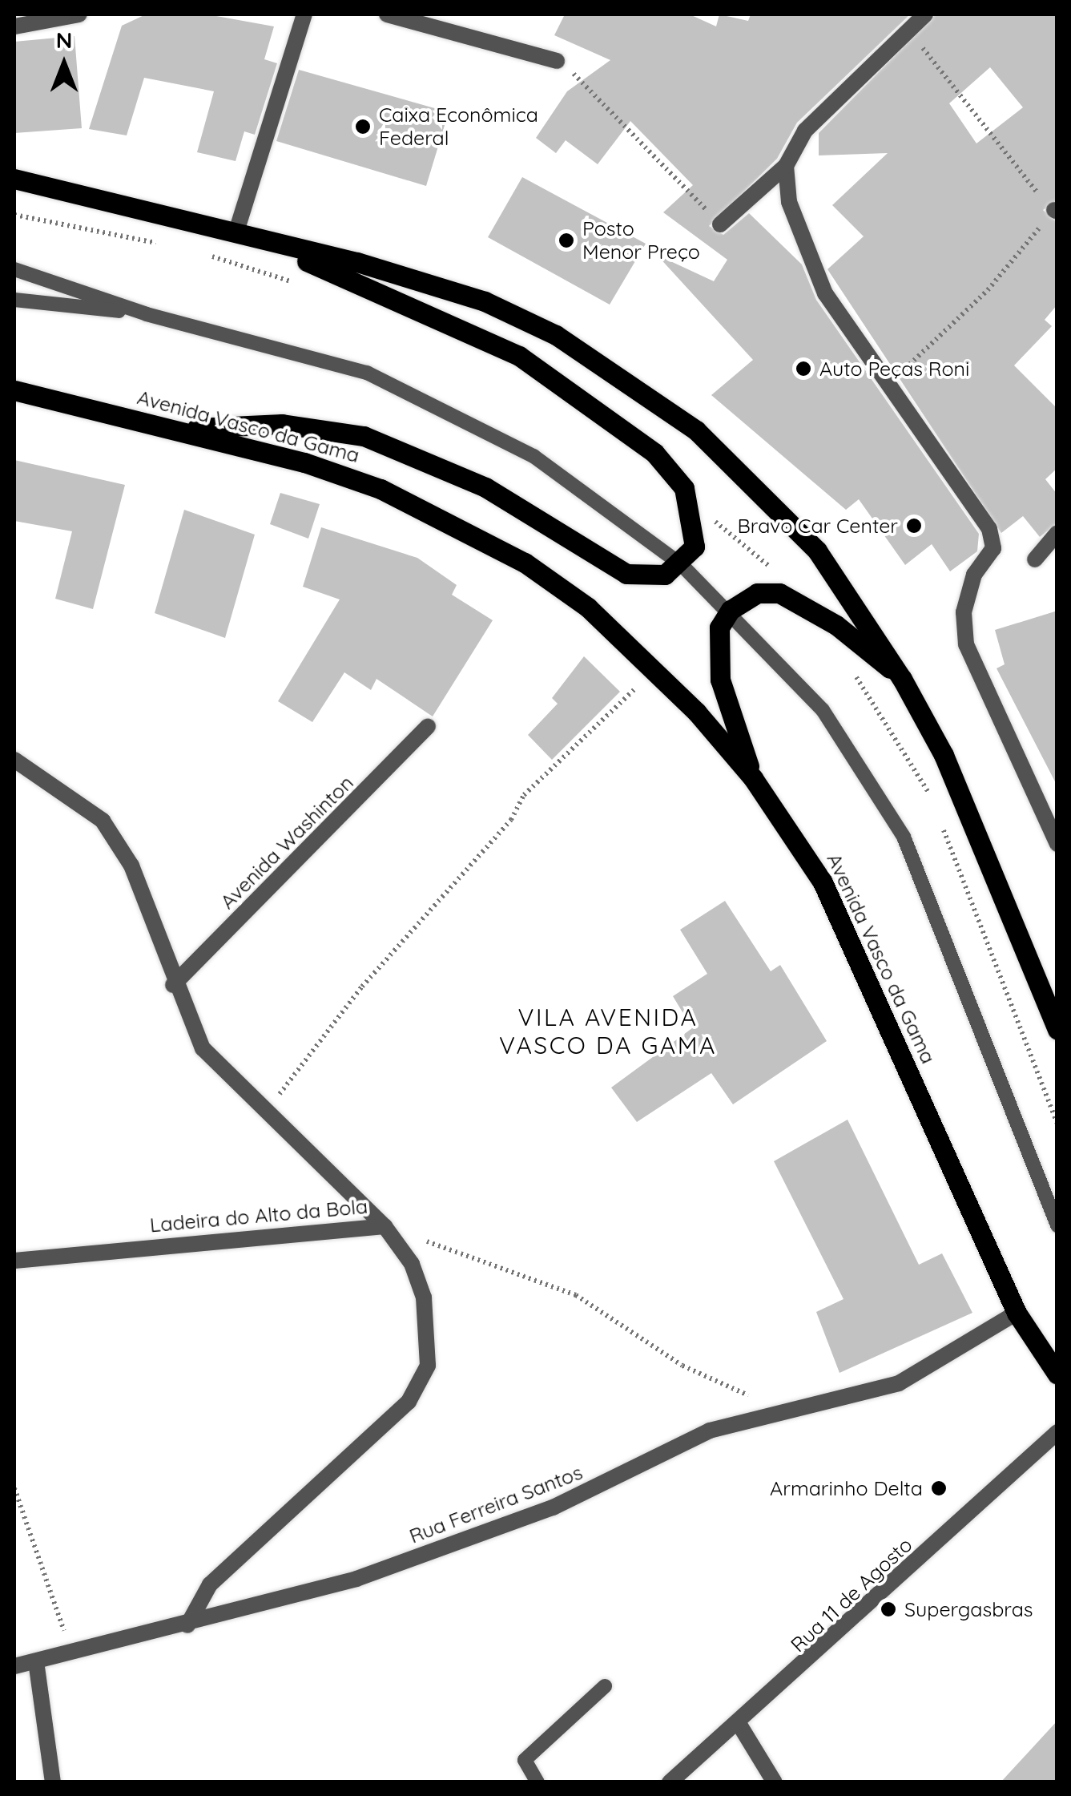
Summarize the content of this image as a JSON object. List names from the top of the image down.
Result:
{
  "streets": {
    "main road": ["Avenida Vasco da Gama"],
    "street": [
      "Avenida Washinton",
      "Ladeira do Alto da Bola",
      "Rua Ferreira Santos",
      "Rua 11 de Agosto"
    ]
  },
  "crossings": [
    ["Avenida Vasco da Gama", "Rua Ferreira Santos"],
    ["Ladeira do Alto da Bola", "Rua Ferreira Santos"]
  ],
  "districts": ["VILA AVENIDA VASCO DA GAMA"],
  "places": [
    "Caixa Econômica Federal",
    "Posto Menor Preço",
    "Auto Peças Roni",
    "Bravo Car Center",
    "Armarinho Delta",
    "Supergasbras"
  ],
  "north": "top"
}
